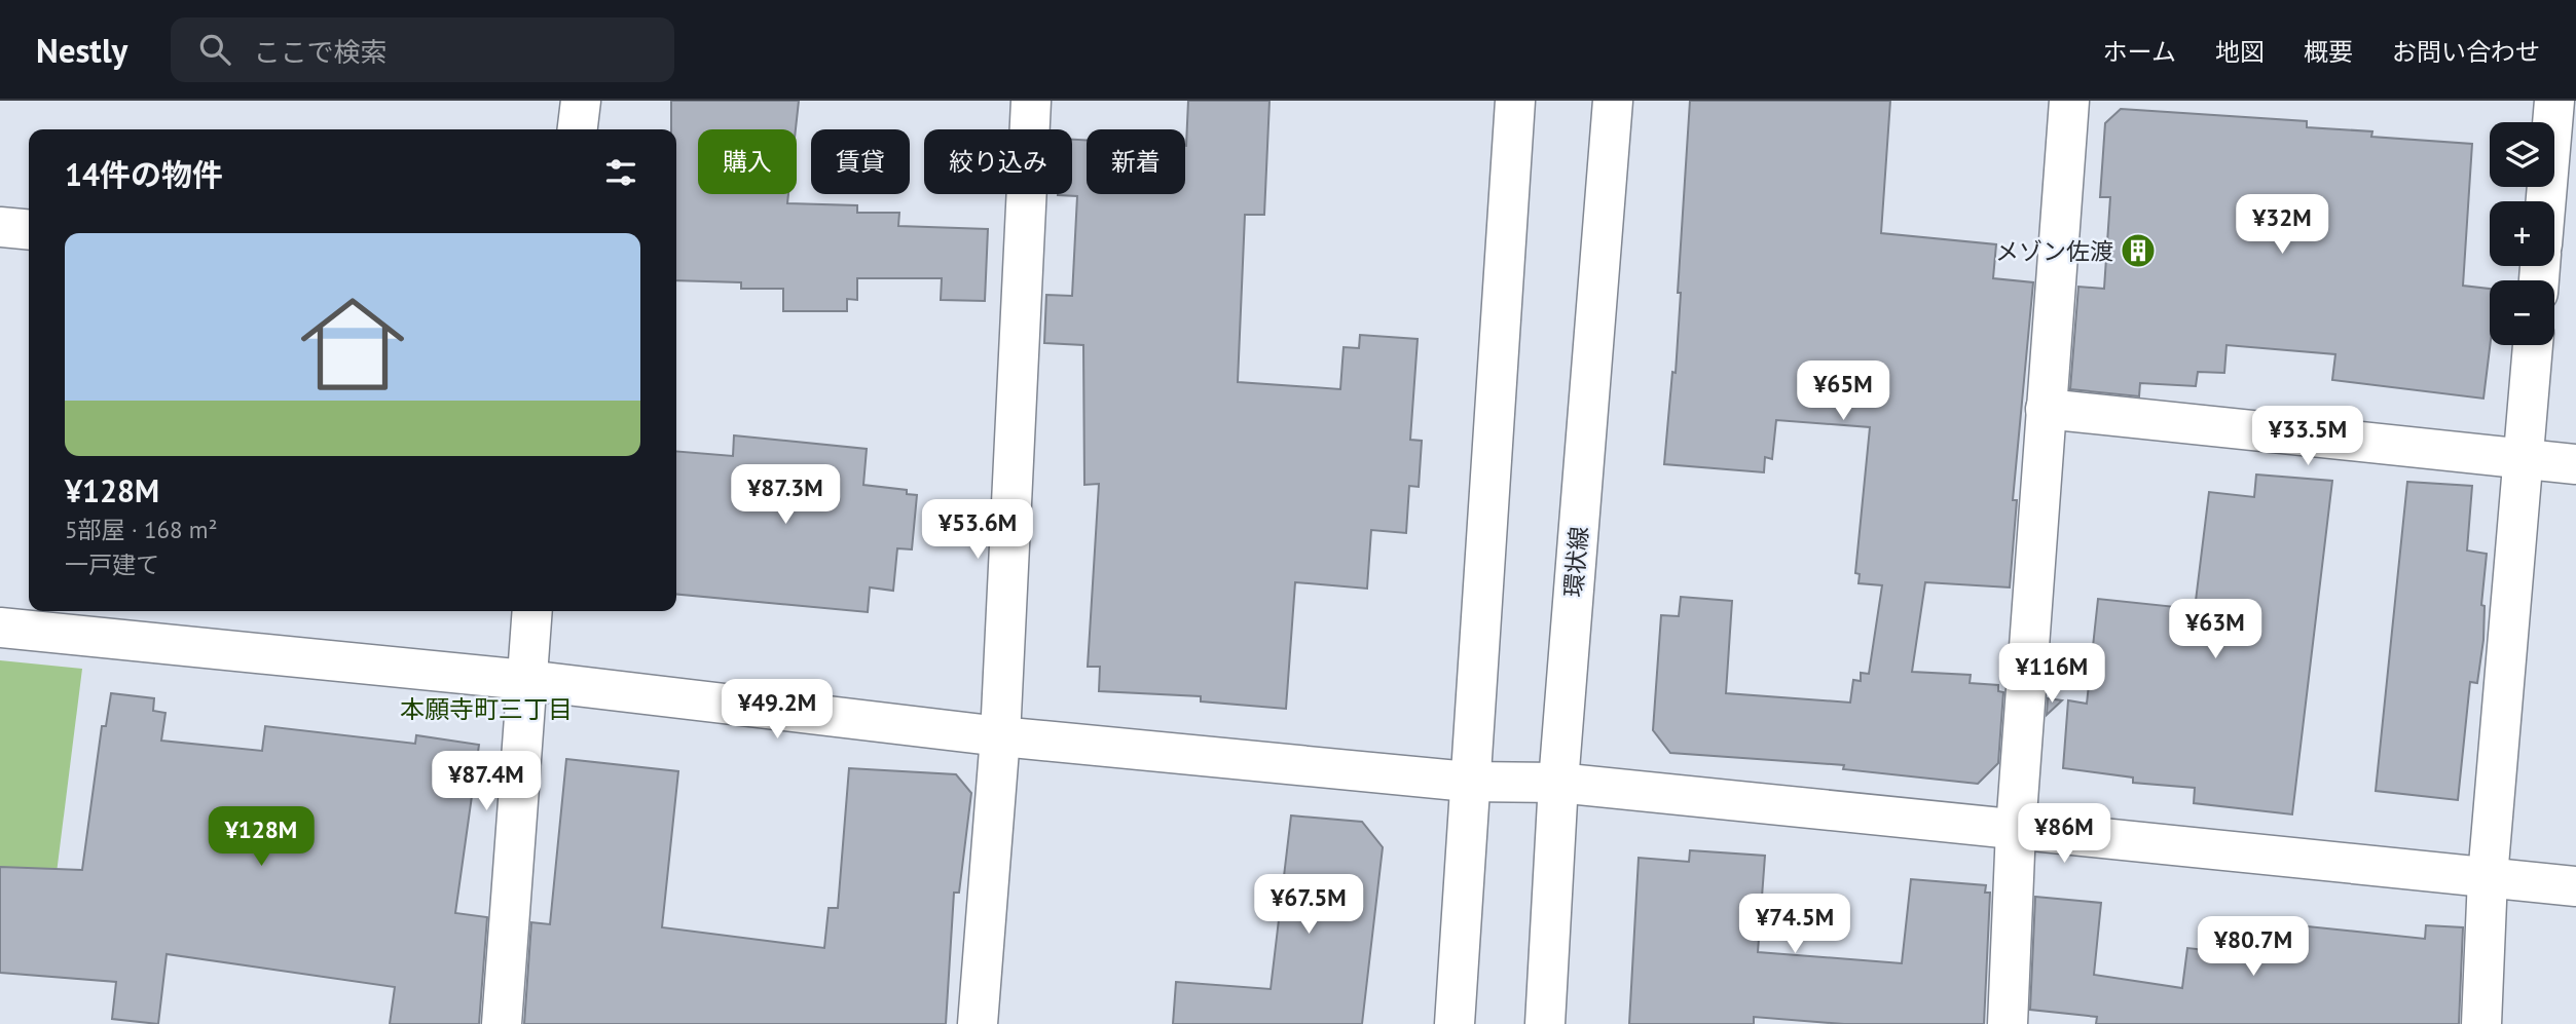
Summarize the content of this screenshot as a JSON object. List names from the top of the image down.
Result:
{
  "streets": {
    "street": ["環状線"]
  },
  "districts": ["本願寺町三丁目"],
  "places": {
    "building": ["メゾン佐渡"]
  },
  "page": {
    "header": "Nestly",
    "search": "ここで検索",
    "nav": [
      "ホーム",
      "地図",
      "概要",
      "お問い合わせ"
    ],
    "map_buttons": ["+", "−"],
    "chip": [
      "購入",
      "賃貸",
      "絞り込み",
      "新着"
    ],
    "heading": "14件の物件",
    "price": [
      "¥32M",
      "¥65M",
      "¥33.5M",
      "¥87.3M",
      "¥53.6M",
      "¥63M",
      "¥116M",
      "¥49.2M",
      "¥87.4M",
      "¥86M",
      "¥128M",
      "¥67.5M",
      "¥74.5M",
      "¥80.7M"
    ],
    "list": [
      {
        "name": "¥128M",
        "note": "5部屋 · 168 m² · 一戸建て"
      }
    ]
  }
}
